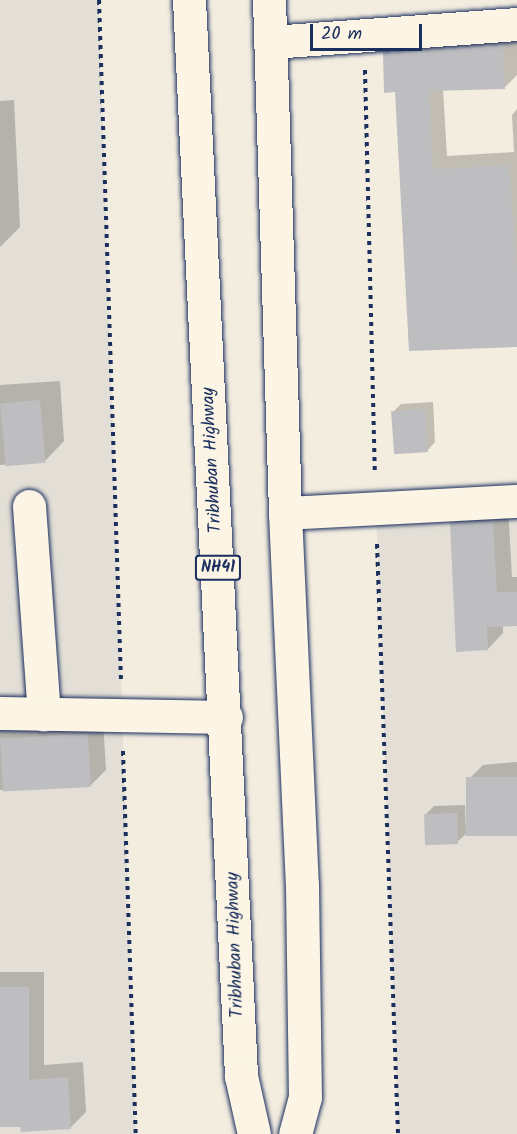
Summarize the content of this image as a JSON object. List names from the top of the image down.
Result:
{
  "streets": {
    "main road": ["Tribhuban Highway", "NH41"]
  },
  "scale_bar": "20 m"
}
